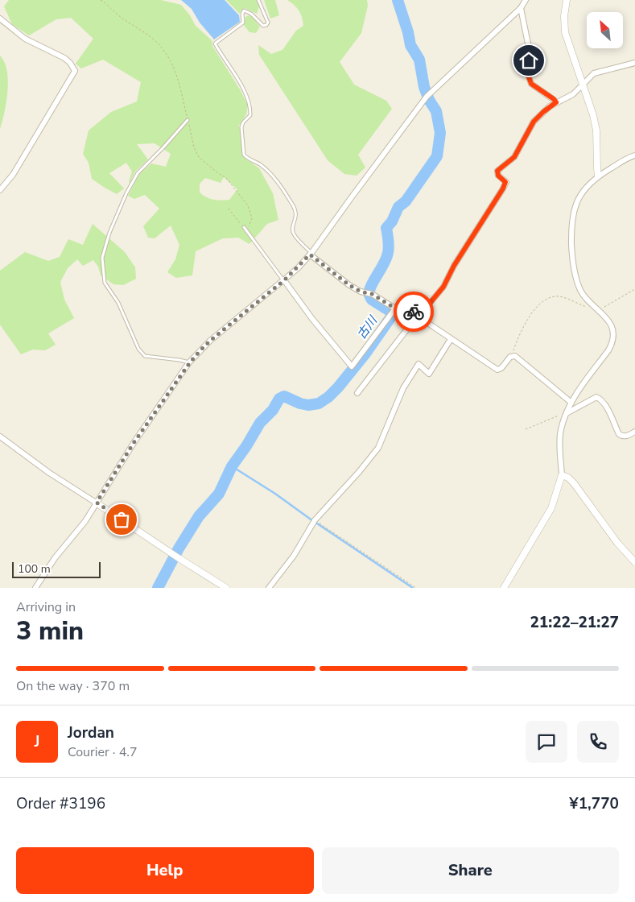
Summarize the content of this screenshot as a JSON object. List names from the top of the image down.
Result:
{
  "water": ["古川"],
  "scale_bar": "100 m",
  "north": "top left",
  "page": {
    "scale": "100 m",
    "heading": ["3 min", "Arriving in", "21:22–21:27"],
    "panel": [
      "Jordan",
      "Courier · 4.7",
      "Order #3196",
      "¥1,770"
    ],
    "bar": "On the way · 370 m",
    "round": "J",
    "buttons": ["Help", "Share"]
  }
}
